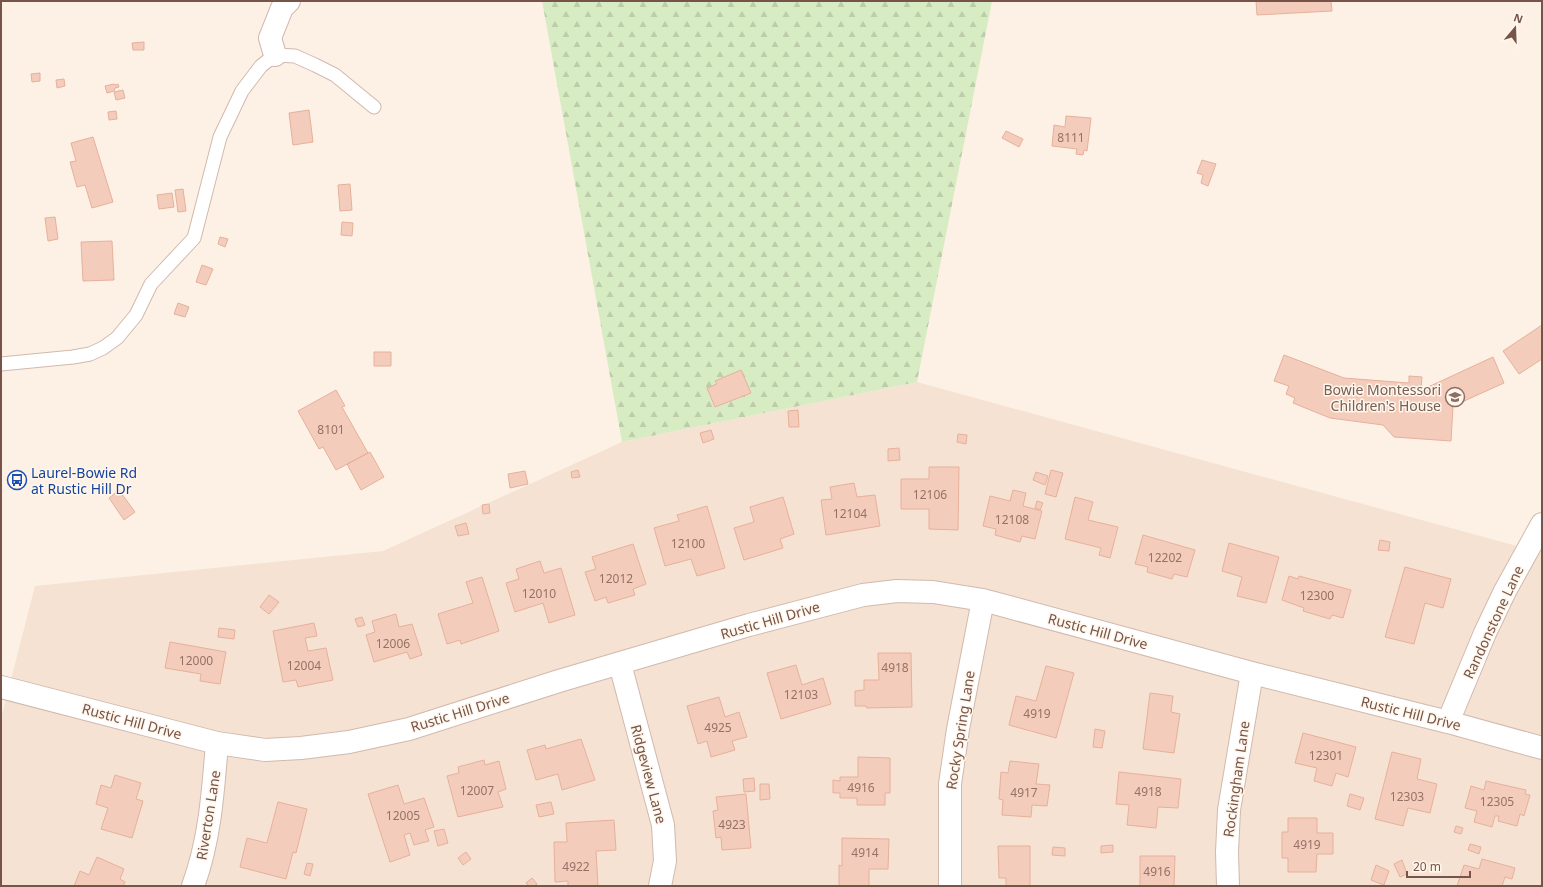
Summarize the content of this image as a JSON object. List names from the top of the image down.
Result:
{
  "streets": {
    "street": [
      "Rustic Hill Drive",
      "Randonstone Lane",
      "Rocky Spring Lane",
      "Ridgeview Lane",
      "Rockingham Lane",
      "Riverton Lane"
    ]
  },
  "crossings": [
    ["Rustic Hill Drive", "Randonstone Lane"],
    ["Rustic Hill Drive", "Rocky Spring Lane"],
    ["Rustic Hill Drive", "Ridgeview Lane"],
    ["Rustic Hill Drive", "Rockingham Lane"],
    ["Rustic Hill Drive", "Riverton Lane"]
  ],
  "places": {
    "school or university": ["Bowie Montessori Children's House"],
    "bus stop": ["Laurel-Bowie Rd at Rustic Hill Dr"]
  },
  "house_numbers": [
    "8111",
    "8101",
    "12106",
    "12104",
    "12108",
    "12100",
    "12202",
    "12012",
    "12010",
    "12300",
    "12006",
    "12000",
    "12004",
    "4918",
    "12103",
    "4919",
    "4925",
    "12301",
    "4916",
    "12007",
    "4918",
    "4917",
    "12303",
    "12305",
    "12005",
    "4923",
    "4919",
    "4914",
    "4922",
    "4916"
  ],
  "scale_bar": "20 m",
  "north": "top"
}
